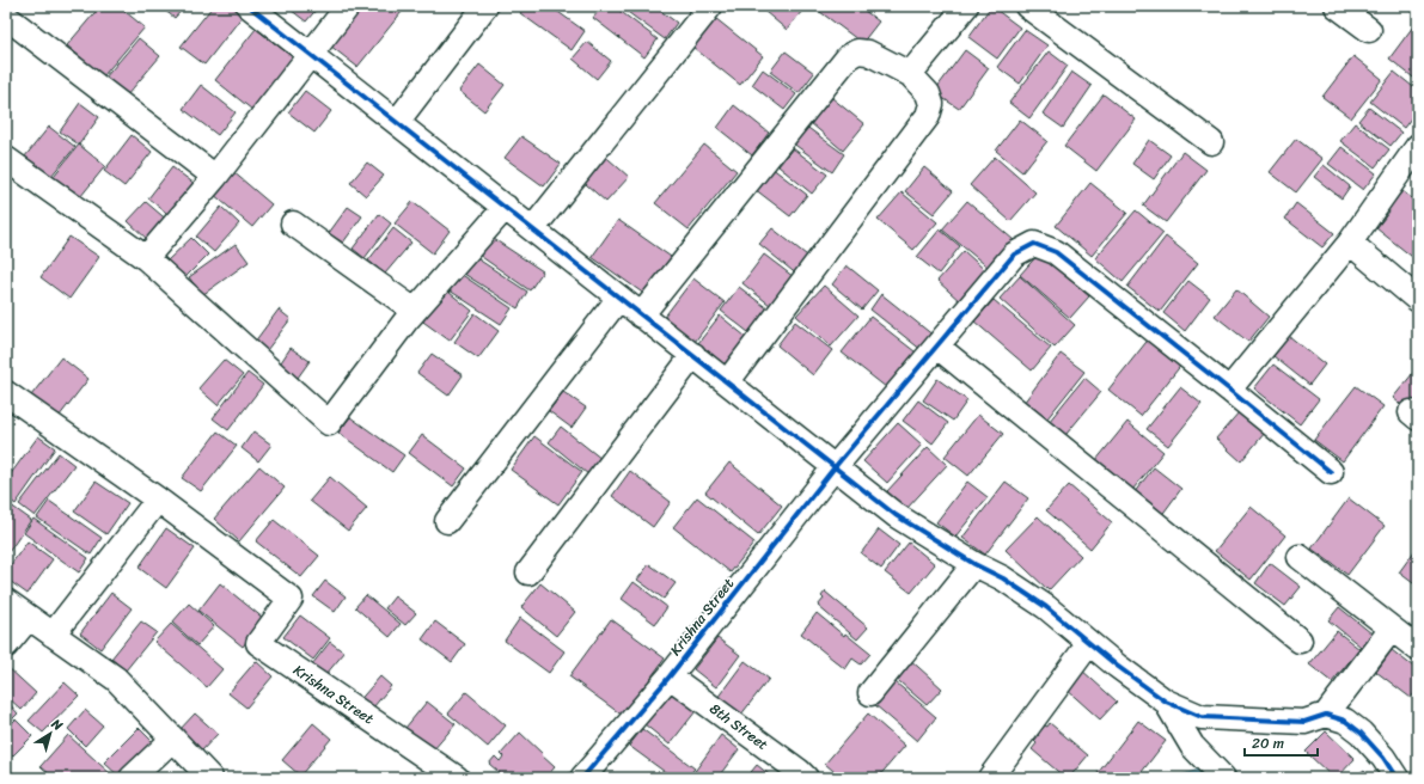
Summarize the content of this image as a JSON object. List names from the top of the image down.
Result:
{
  "streets": {
    "street": ["Krishna Street", "8th Street"]
  },
  "crossings": [
    ["Krishna Street", "8th Street"]
  ],
  "scale_bar": "20 m",
  "north": "top right"
}
